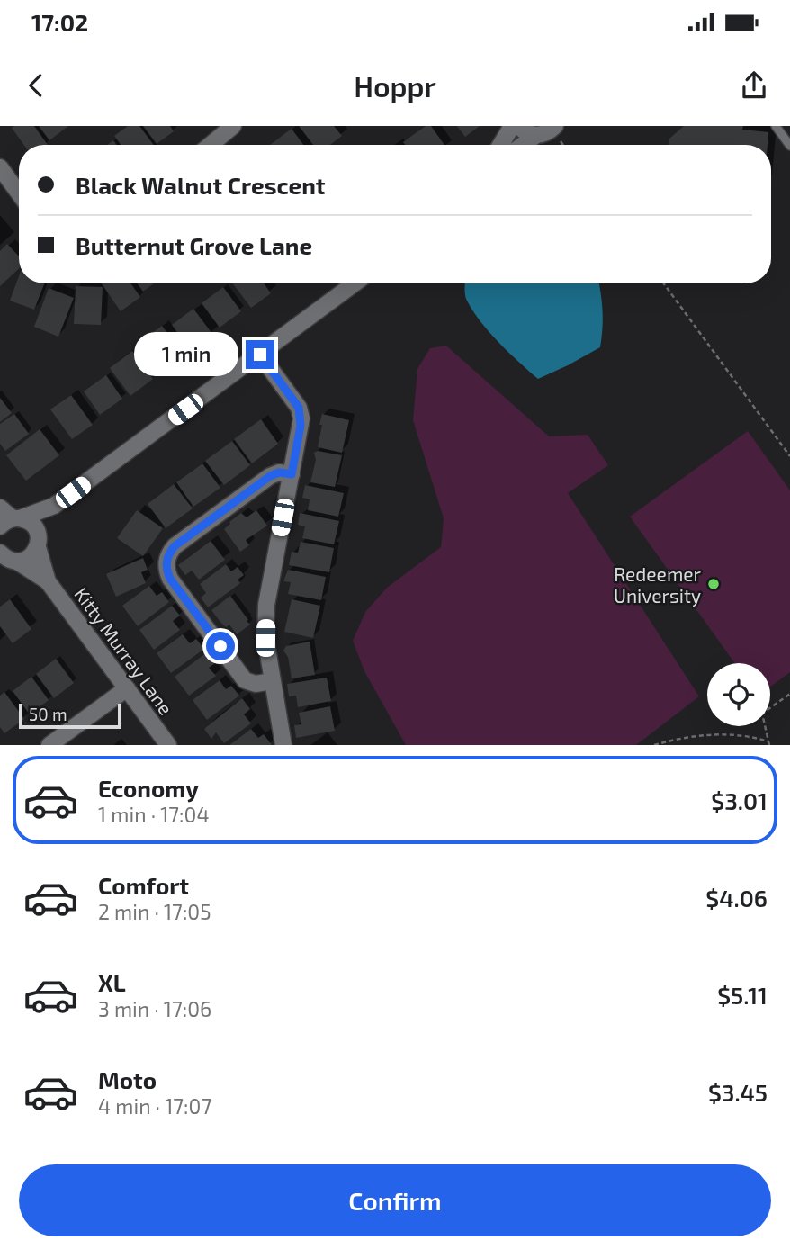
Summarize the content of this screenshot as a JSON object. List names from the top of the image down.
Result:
{
  "streets": {
    "street": ["Kitty Murray Lane"]
  },
  "places": ["Redeemer University"],
  "scale_bar": "50 m",
  "page": {
    "status": "17:02",
    "header": "Hoppr",
    "banner": ["Black Walnut Crescent", "Butternut Grove Lane"],
    "bubble": "1 min",
    "scale": "50 m",
    "list": [
      {
        "name": "Economy",
        "note": "1 min · 17:04",
        "value": "$3.01"
      },
      {
        "name": "Comfort",
        "note": "2 min · 17:05",
        "value": "$4.06"
      },
      {
        "name": "XL",
        "note": "3 min · 17:06",
        "value": "$5.11"
      },
      {
        "name": "Moto",
        "note": "4 min · 17:07",
        "value": "$3.45"
      }
    ],
    "buttons": "Confirm"
  }
}
